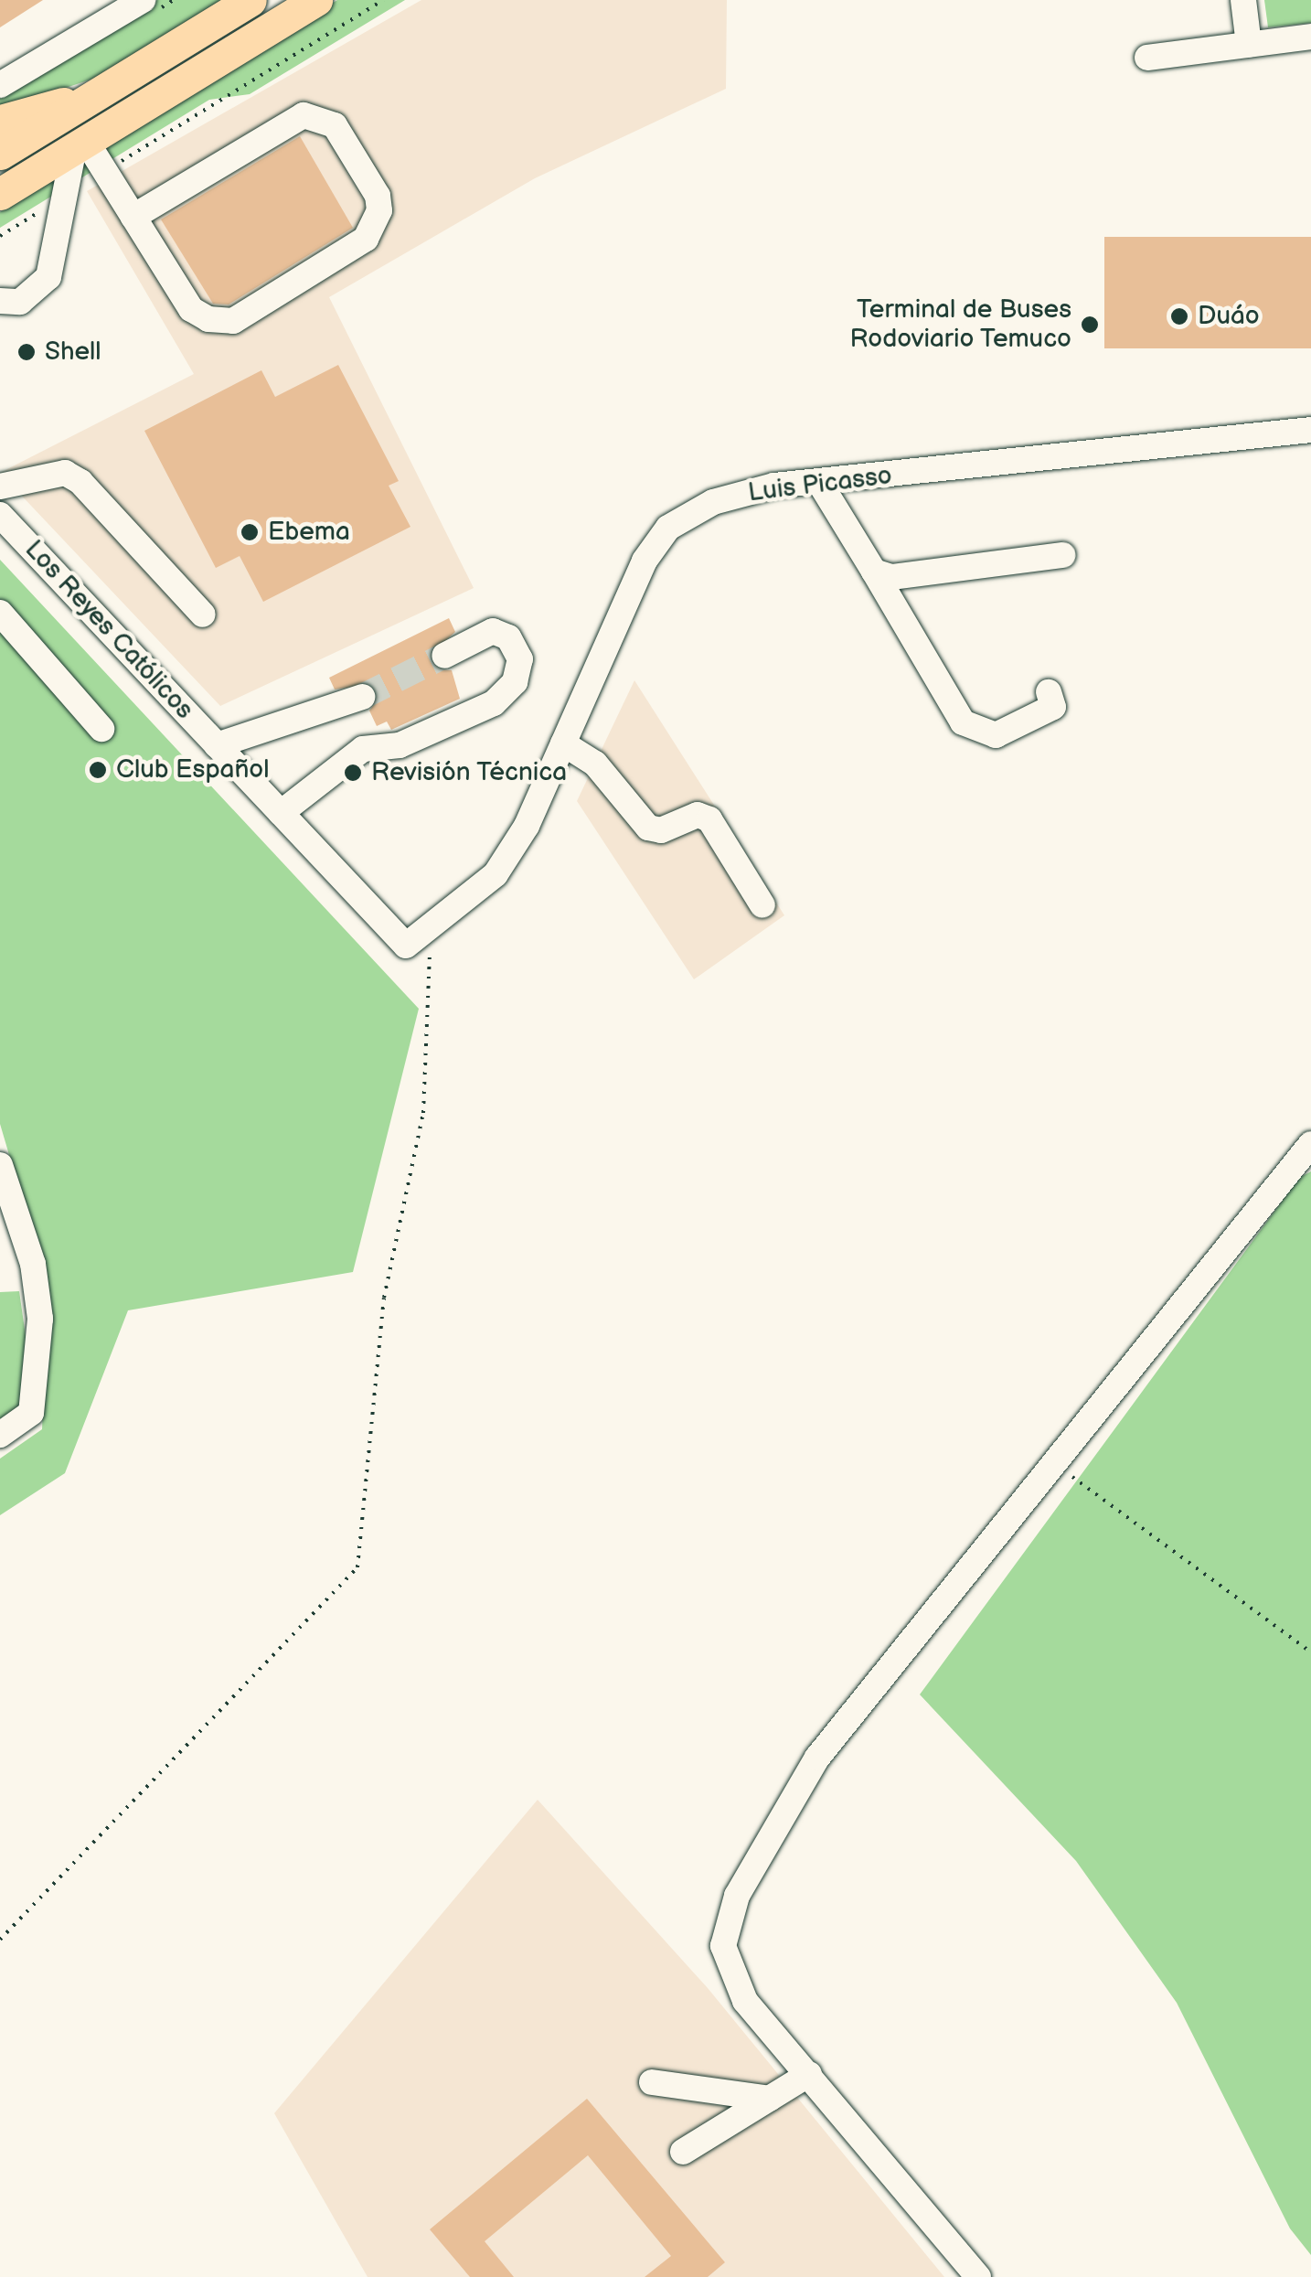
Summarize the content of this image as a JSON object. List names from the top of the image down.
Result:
{
  "streets": {
    "street": ["Luis Picasso", "Los Reyes Católicos"]
  },
  "crossings": [
    ["Luis Picasso", "Los Reyes Católicos"]
  ],
  "places": [
    "Duáo",
    "Terminal de Buses Rodoviario Temuco",
    "Shell",
    "Ebema",
    "Club Español",
    "Revisión Técnica"
  ]
}
